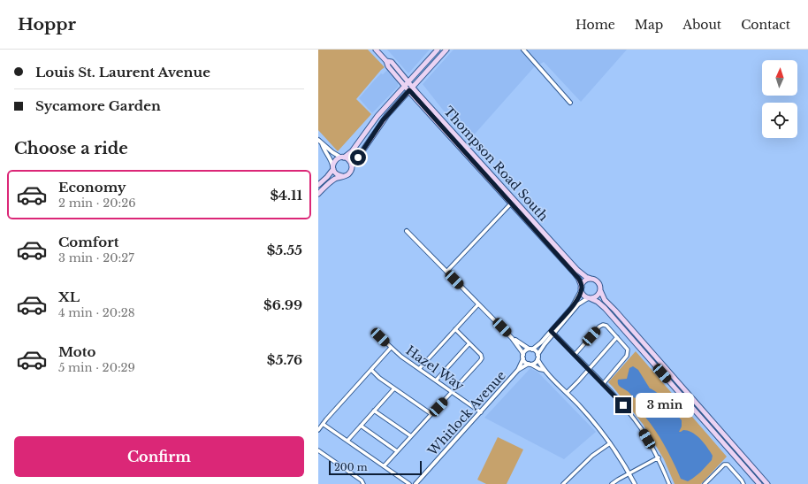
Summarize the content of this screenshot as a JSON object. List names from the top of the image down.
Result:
{
  "streets": {
    "main road": ["Thompson Road South"],
    "street": ["Hazel Way", "Whitlock Avenue"]
  },
  "crossings": [
    ["Hazel Way", "Whitlock Avenue"]
  ],
  "scale_bar": "200 m",
  "north": "top",
  "page": {
    "header": "Hoppr",
    "nav": [
      "Home",
      "Map",
      "About",
      "Contact"
    ],
    "banner": ["Louis St. Laurent Avenue", "Sycamore Garden"],
    "heading": "Choose a ride",
    "list": [
      {
        "name": "Economy",
        "note": "2 min · 20:26",
        "value": "$4.11"
      },
      {
        "name": "Comfort",
        "note": "3 min · 20:27",
        "value": "$5.55"
      },
      {
        "name": "XL",
        "note": "4 min · 20:28",
        "value": "$6.99"
      },
      {
        "name": "Moto",
        "note": "5 min · 20:29",
        "value": "$5.76"
      }
    ],
    "bubble": "3 min",
    "buttons": "Confirm",
    "scale": "200 m"
  }
}
